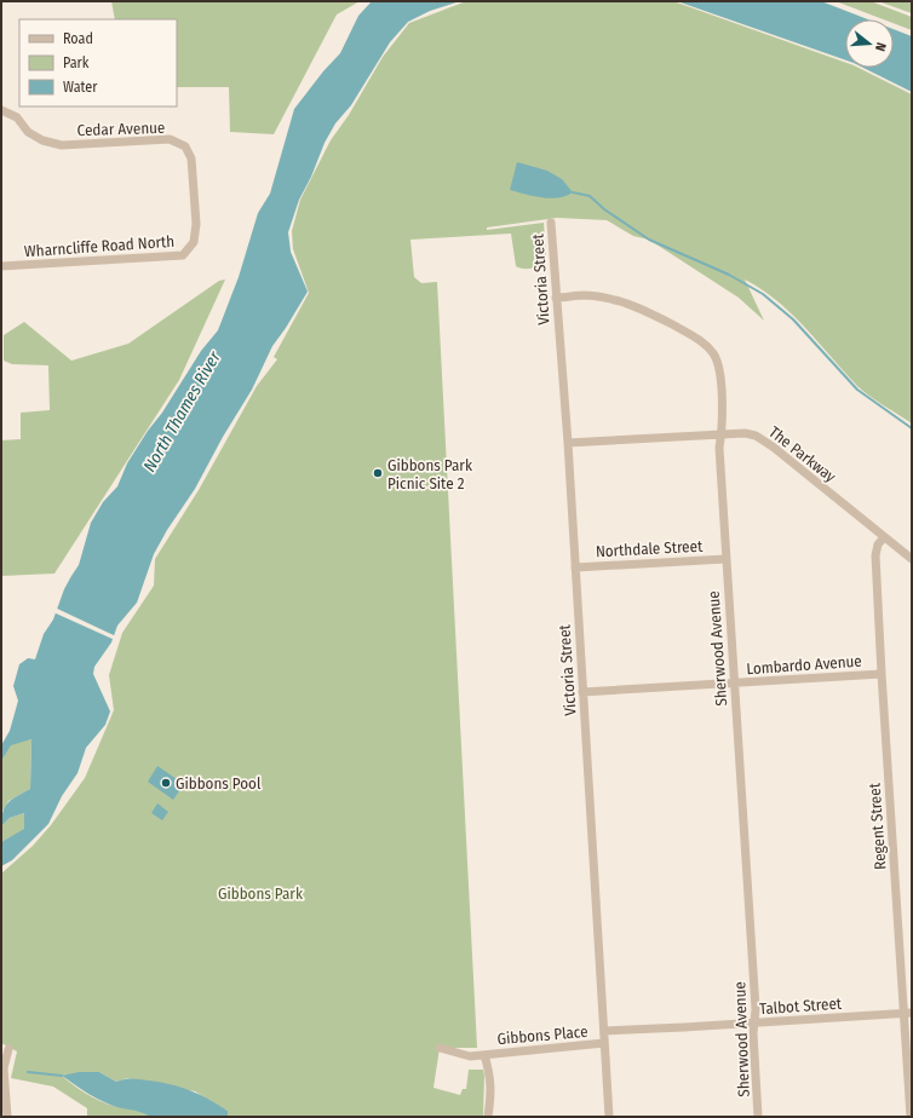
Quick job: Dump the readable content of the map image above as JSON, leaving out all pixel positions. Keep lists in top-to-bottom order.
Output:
{
  "streets": {
    "street": [
      "Cedar Avenue",
      "Wharncliffe Road North",
      "Victoria Street",
      "The Parkway",
      "Northdale Street",
      "Sherwood Avenue",
      "Lombardo Avenue",
      "Regent Street",
      "Talbot Street",
      "Gibbons Place"
    ]
  },
  "crossings": [
    ["Cedar Avenue", "Wharncliffe Road North"],
    ["Victoria Street", "The Parkway"],
    ["Victoria Street", "Northdale Street"],
    ["Victoria Street", "Sherwood Avenue"],
    ["Victoria Street", "Lombardo Avenue"],
    ["Victoria Street", "Talbot Street"],
    ["Victoria Street", "Gibbons Place"],
    ["The Parkway", "Sherwood Avenue"],
    ["The Parkway", "Regent Street"],
    ["Northdale Street", "Sherwood Avenue"],
    ["Sherwood Avenue", "Lombardo Avenue"],
    ["Sherwood Avenue", "Talbot Street"],
    ["Lombardo Avenue", "Regent Street"],
    ["Regent Street", "Talbot Street"]
  ],
  "water": ["North Thames River"],
  "parks": ["Gibbons Park"],
  "places": ["Gibbons Park Picnic Site 2", "Gibbons Pool"],
  "legend": ["Road", "Park", "Water"],
  "north": "right"
}
